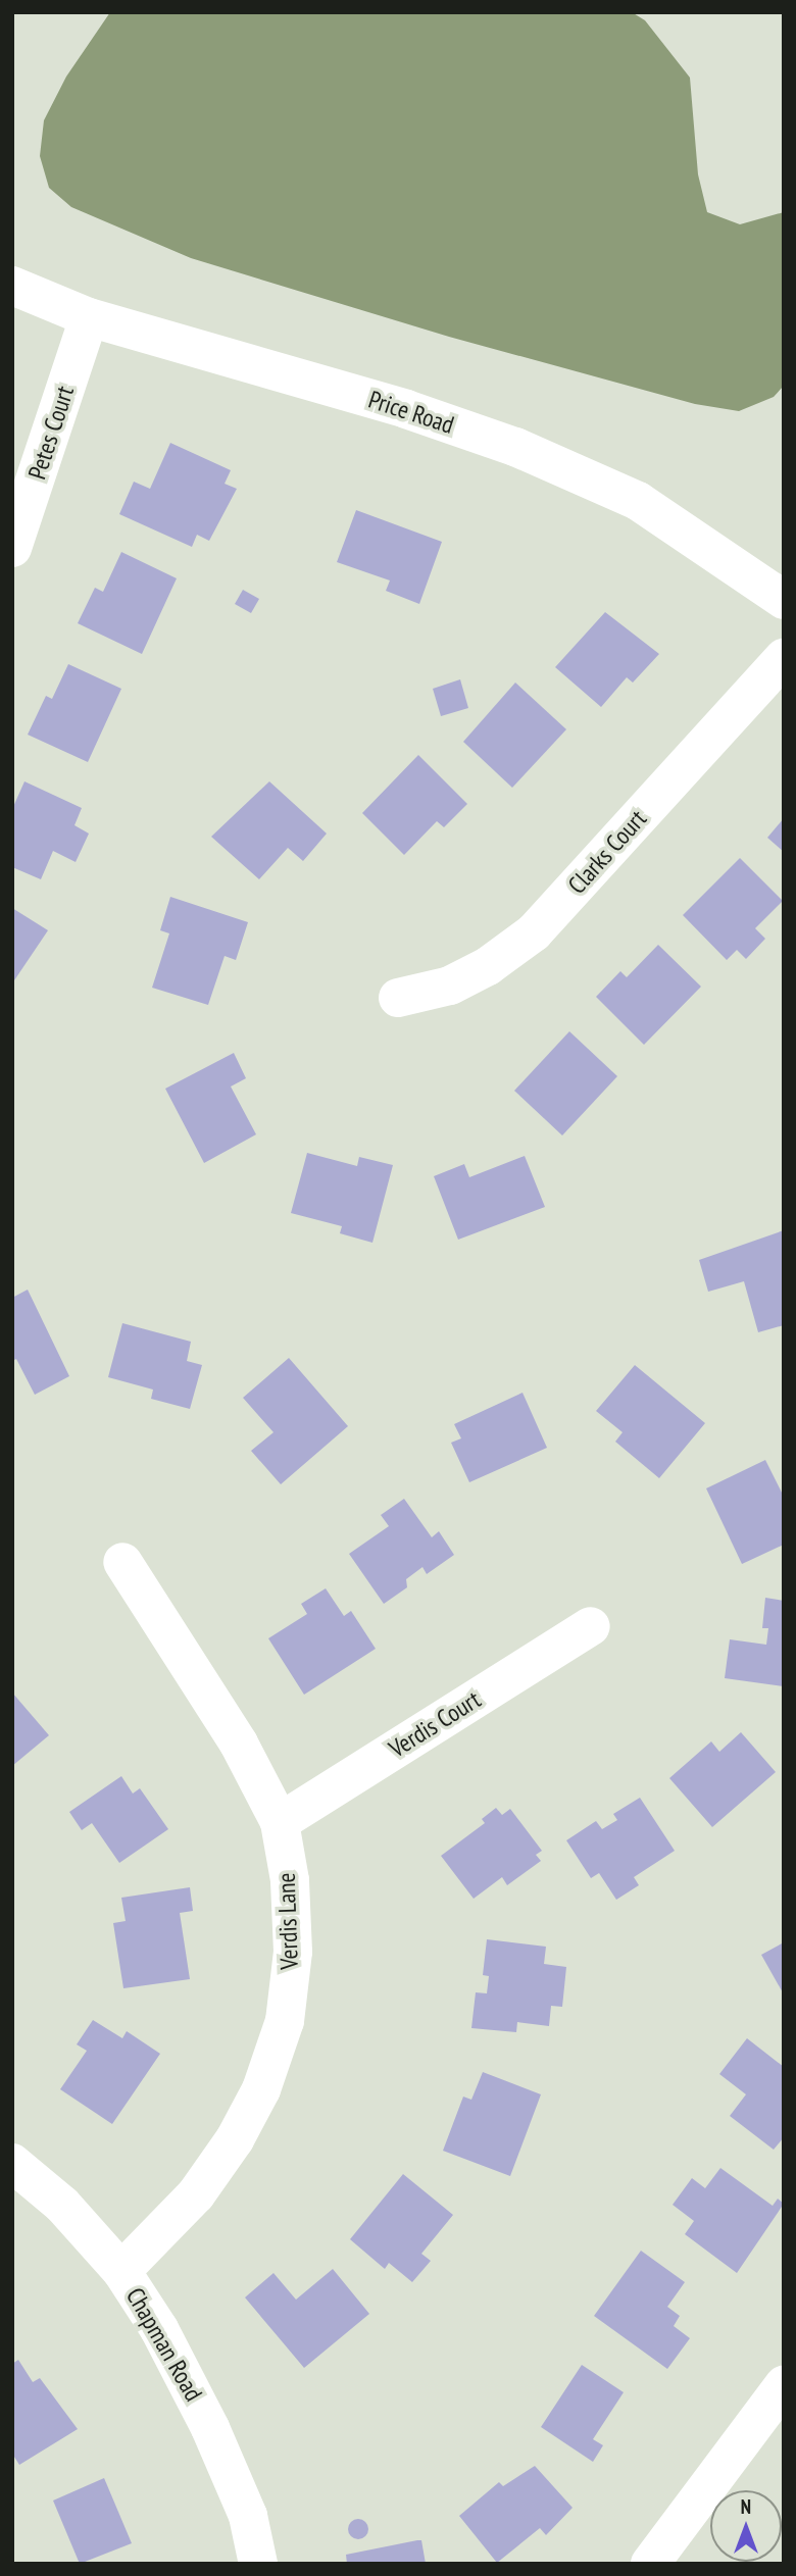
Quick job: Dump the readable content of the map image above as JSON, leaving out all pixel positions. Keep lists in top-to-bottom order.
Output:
{
  "streets": {
    "street": [
      "Price Road",
      "Petes Court",
      "Clarks Court",
      "Verdis Court",
      "Verdis Lane",
      "Chapman Road"
    ]
  },
  "crossings": [
    ["Price Road", "Petes Court"],
    ["Verdis Court", "Verdis Lane"],
    ["Verdis Lane", "Chapman Road"]
  ],
  "north": "top"
}
